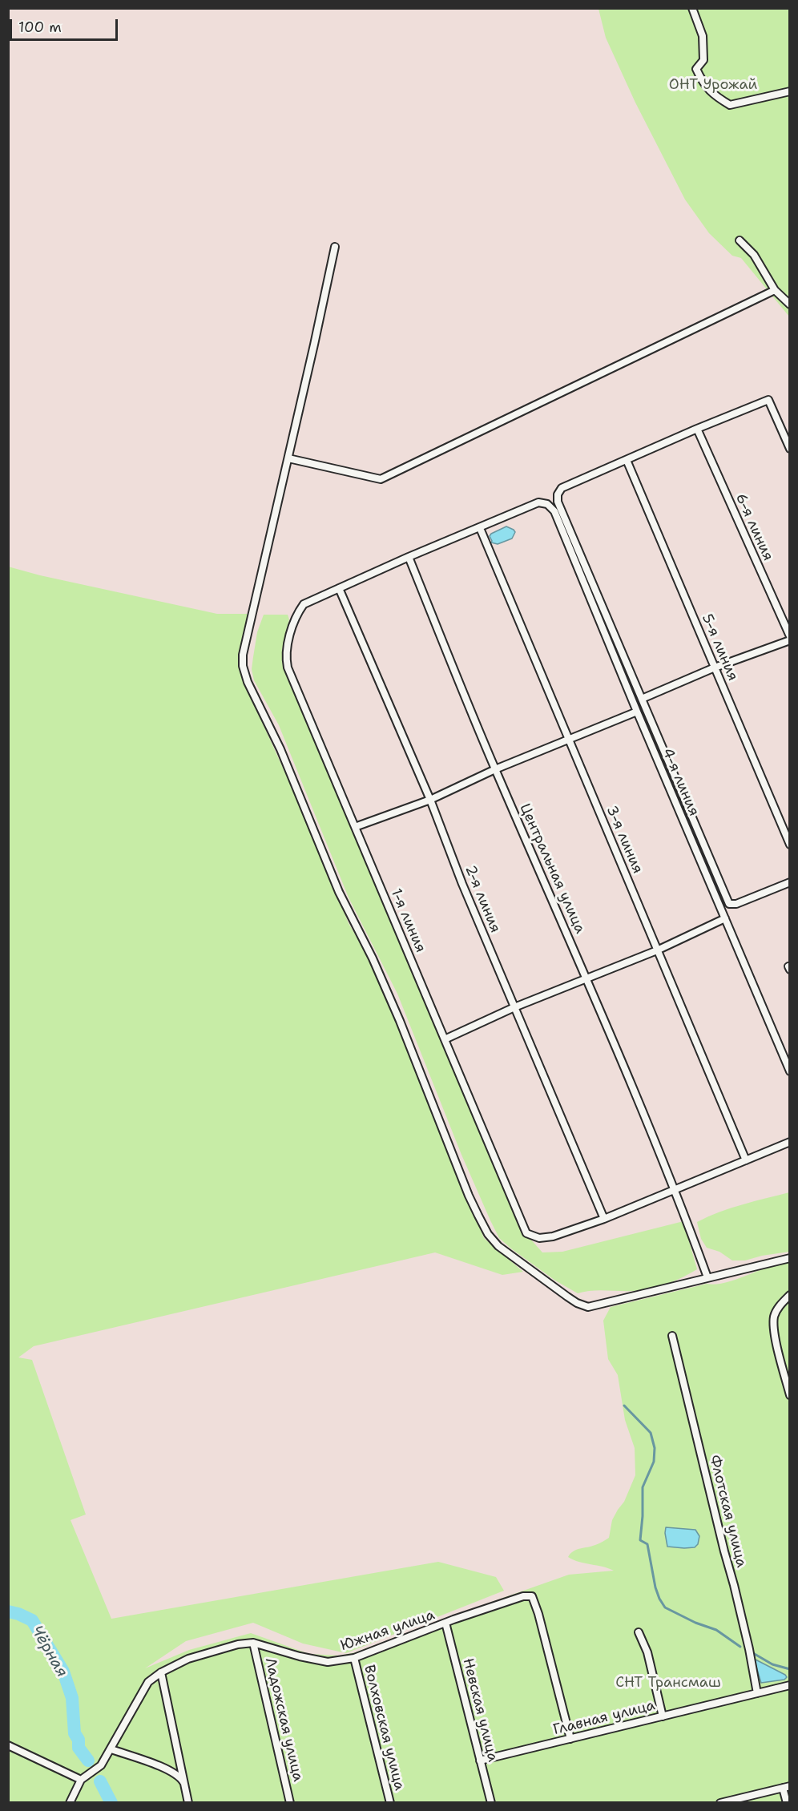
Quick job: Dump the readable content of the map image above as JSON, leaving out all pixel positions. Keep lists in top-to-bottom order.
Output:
{
  "streets": {
    "street": [
      "6-я линия",
      "5-я линия",
      "4-я линия",
      "3-я линия",
      "Центральная улица",
      "2-я линия",
      "1-я линия",
      "Флотская улица",
      "Южная улица",
      "Невская улица",
      "Главная улица",
      "Ладожская улица",
      "Волховская улица"
    ]
  },
  "crossings": [
    ["4-я линия", "3-я линия"],
    ["2-я линия", "1-я линия"],
    ["Флотская улица", "Главная улица"],
    ["Южная улица", "Невская улица"],
    ["Южная улица", "Главная улица"],
    ["Южная улица", "Ладожская улица"],
    ["Южная улица", "Волховская улица"],
    ["Невская улица", "Главная улица"]
  ],
  "water": ["Чёрная"],
  "parks": ["ОНТ Урожай", "СНТ Трансмаш"],
  "scale_bar": "100 m"
}
